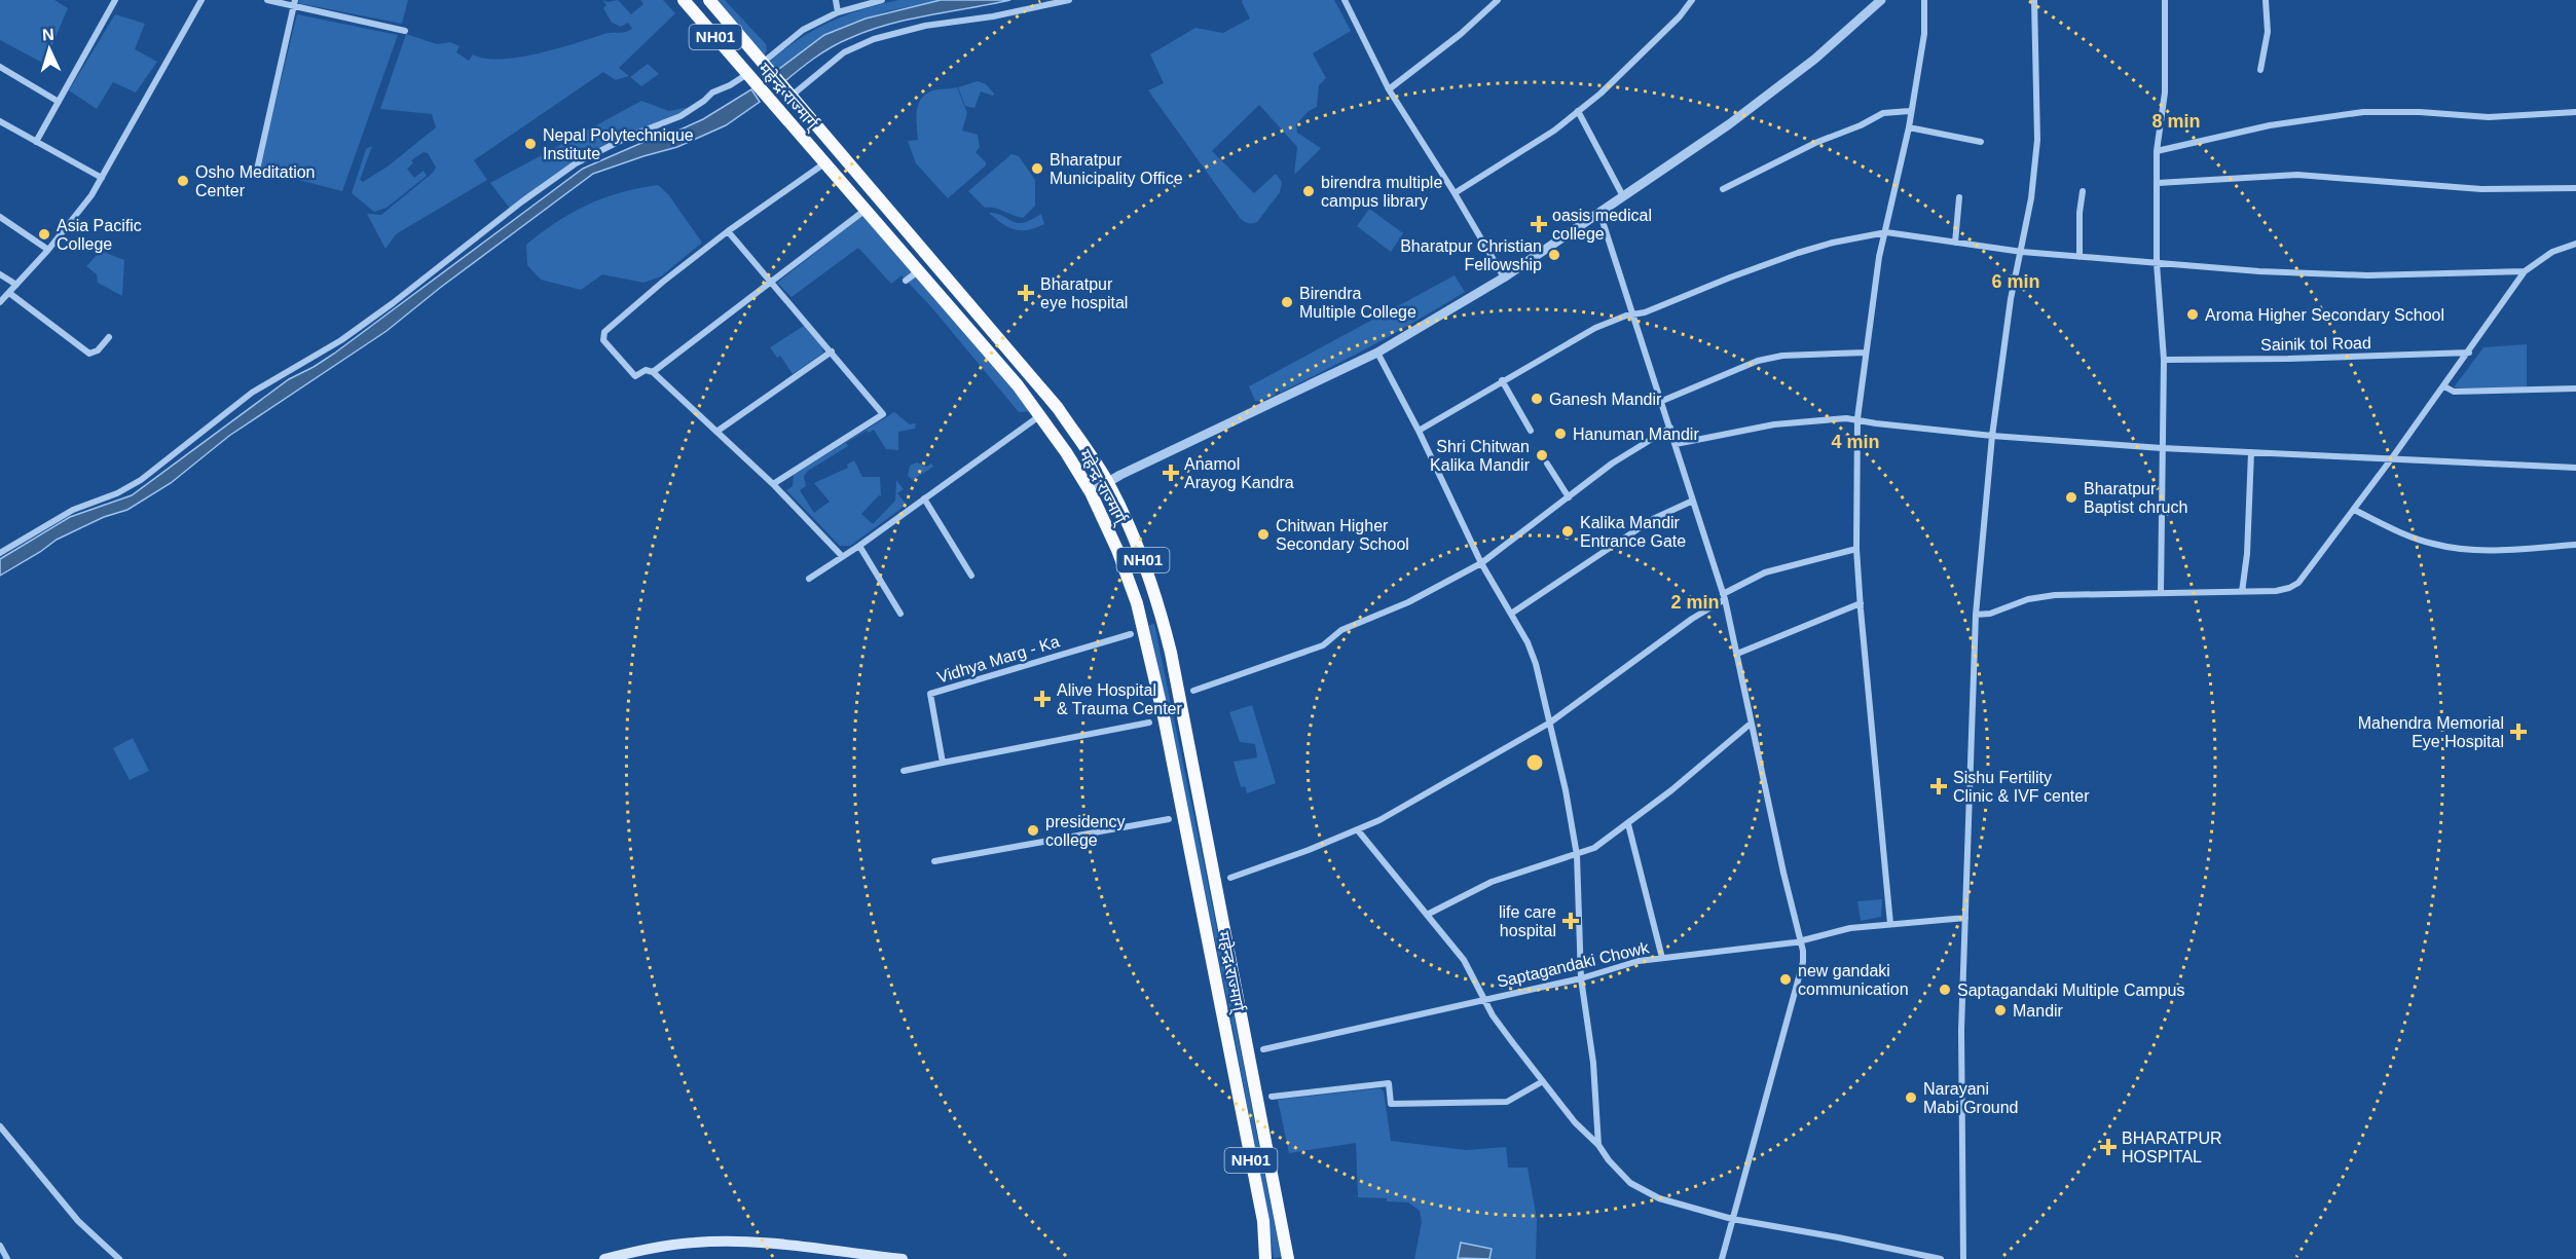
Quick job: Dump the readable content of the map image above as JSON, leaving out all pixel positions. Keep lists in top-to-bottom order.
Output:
{
  "streets": {
    "highway": ["NH01", "महेन्द्र राज्मार्ग्"],
    "street": ["Sainik tol Road", "Vidhya Marg - Ka", "Saptagandaki Chowk"]
  },
  "places": {
    "other": [
      "Nepal Polytechnique Institute",
      "Bharatpur Municipality Office",
      "Osho Meditation Center",
      "birendra multiple campus library",
      "Asia Pacific College",
      "Bharatpur Christian Fellowship",
      "Birendra Multiple College",
      "Aroma Higher Secondary School",
      "Ganesh Mandir",
      "Hanuman Mandir",
      "Shri Chitwan Kalika Mandir",
      "Bharatpur Baptist chruch",
      "Kalika Mandir Entrance Gate",
      "Chitwan Higher Secondary School",
      "presidency college",
      "new gandaki communication",
      "Saptagandaki Multiple Campus",
      "Mandir",
      "Narayani Mabi Ground"
    ],
    "health": [
      "oasis medical college",
      "Bharatpur eye hospital",
      "Anamol Arayog Kandra",
      "Alive Hospital & Trauma Center",
      "Mahendra Memorial Eye Hospital",
      "Sishu Fertility Clinic & IVF center",
      "life care hospital",
      "BHARATPUR HOSPITAL"
    ]
  },
  "north": "top",
  "rings": [
    "8 min",
    "6 min",
    "4 min",
    "2 min"
  ]
}
